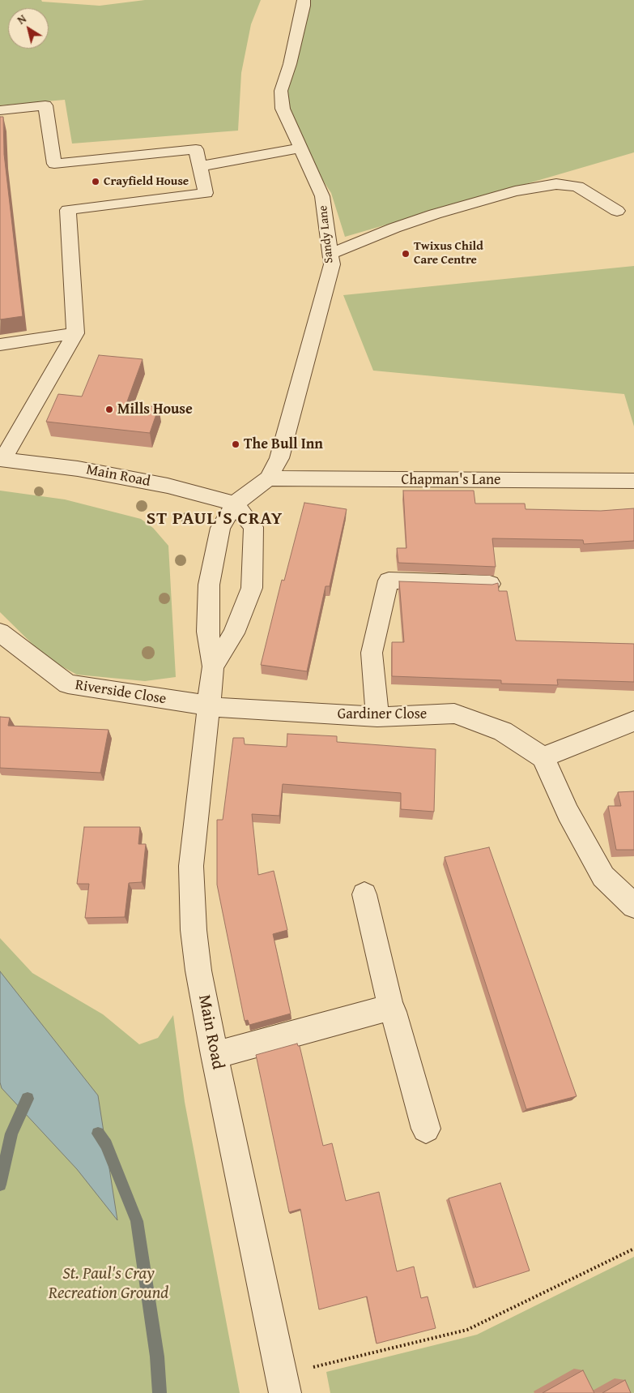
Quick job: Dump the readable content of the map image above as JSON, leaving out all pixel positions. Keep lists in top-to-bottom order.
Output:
{
  "streets": {
    "street": [
      "Sandy Lane",
      "Main Road",
      "Chapman's Lane",
      "Riverside Close",
      "Gardiner Close"
    ]
  },
  "crossings": [
    ["Sandy Lane", "Main Road"],
    ["Sandy Lane", "Chapman's Lane"],
    ["Main Road", "Riverside Close"],
    ["Main Road", "Gardiner Close"],
    ["Riverside Close", "Gardiner Close"]
  ],
  "districts": ["ST PAUL'S CRAY"],
  "parks": ["St. Paul's Cray Recreation Ground"],
  "places": [
    "Crayfield House",
    "Twixus Child Care Centre",
    "Mills House",
    "The Bull Inn"
  ],
  "north": "top left"
}
